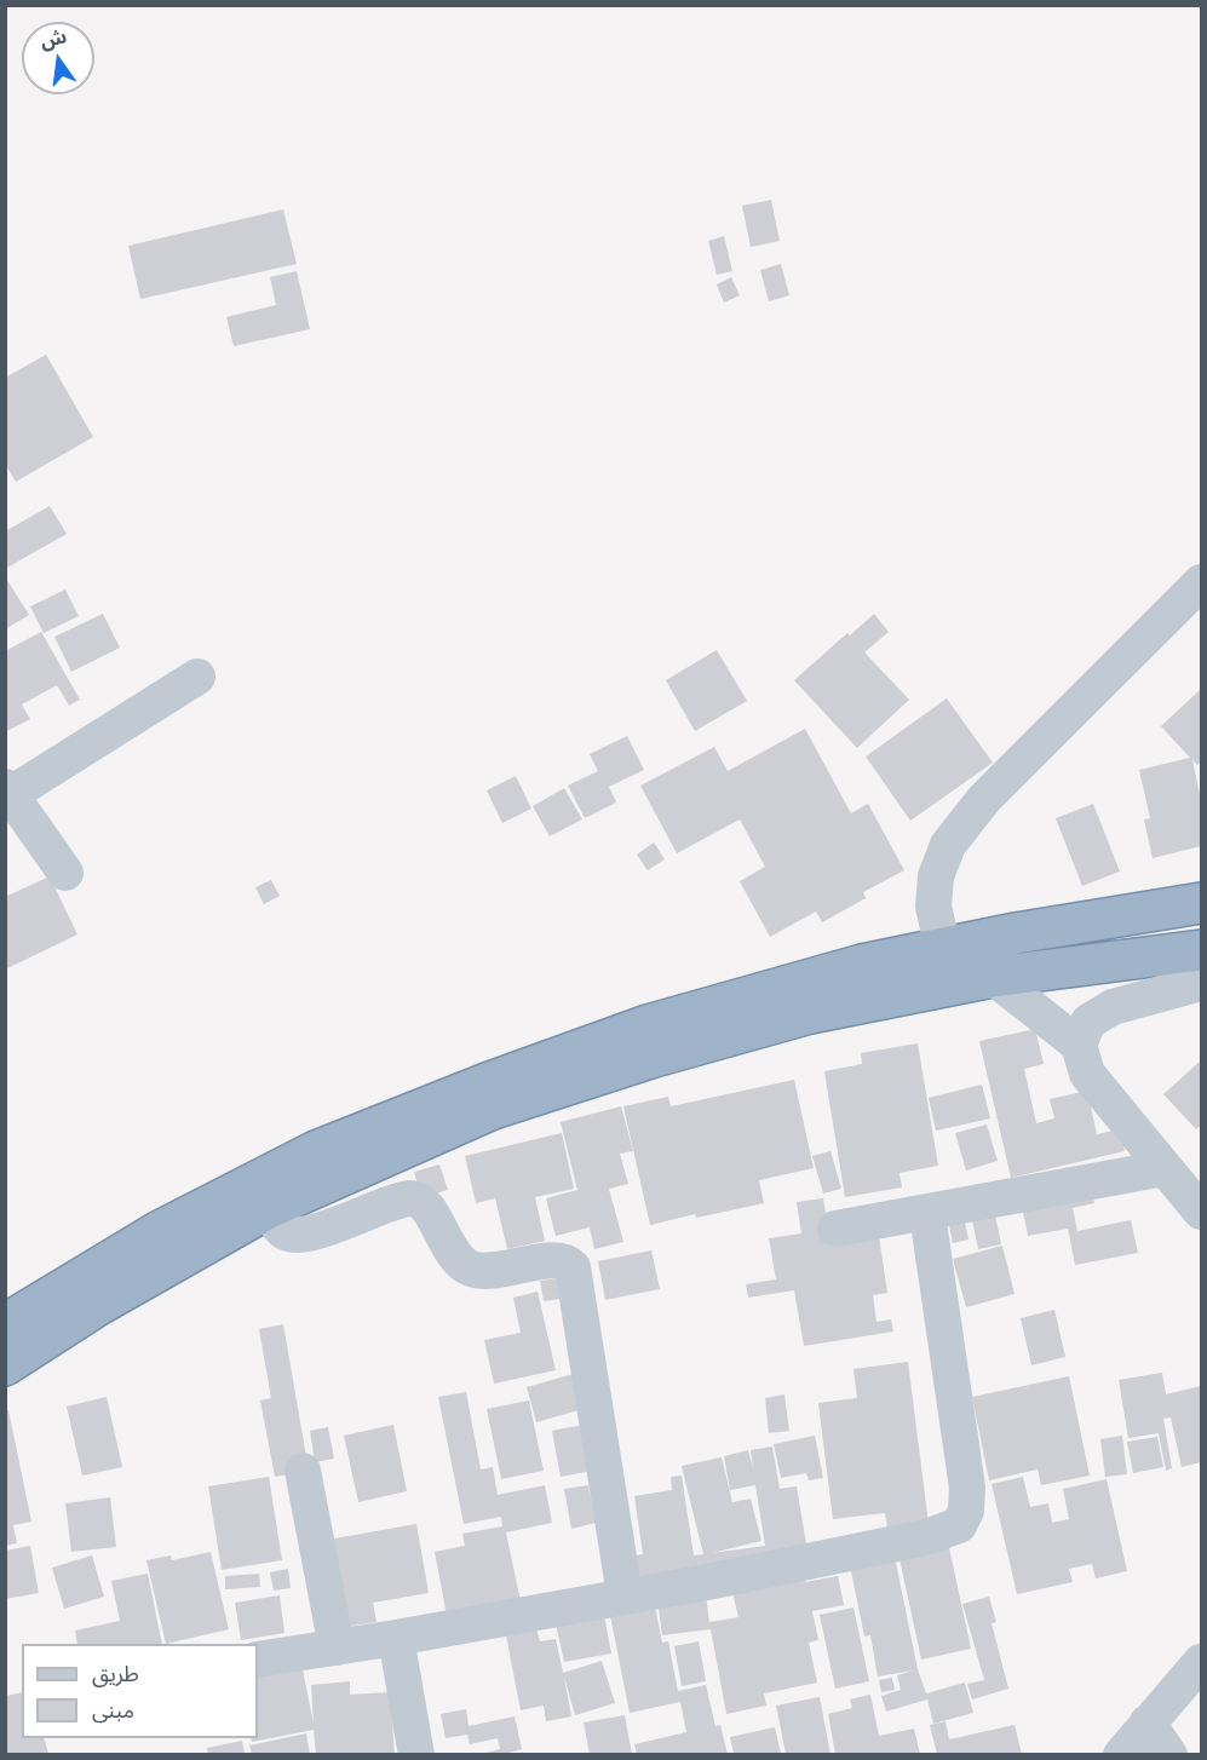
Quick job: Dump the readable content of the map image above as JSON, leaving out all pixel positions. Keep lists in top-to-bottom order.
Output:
{
  "legend": ["طريق", "مبنى"],
  "north": "top"
}
